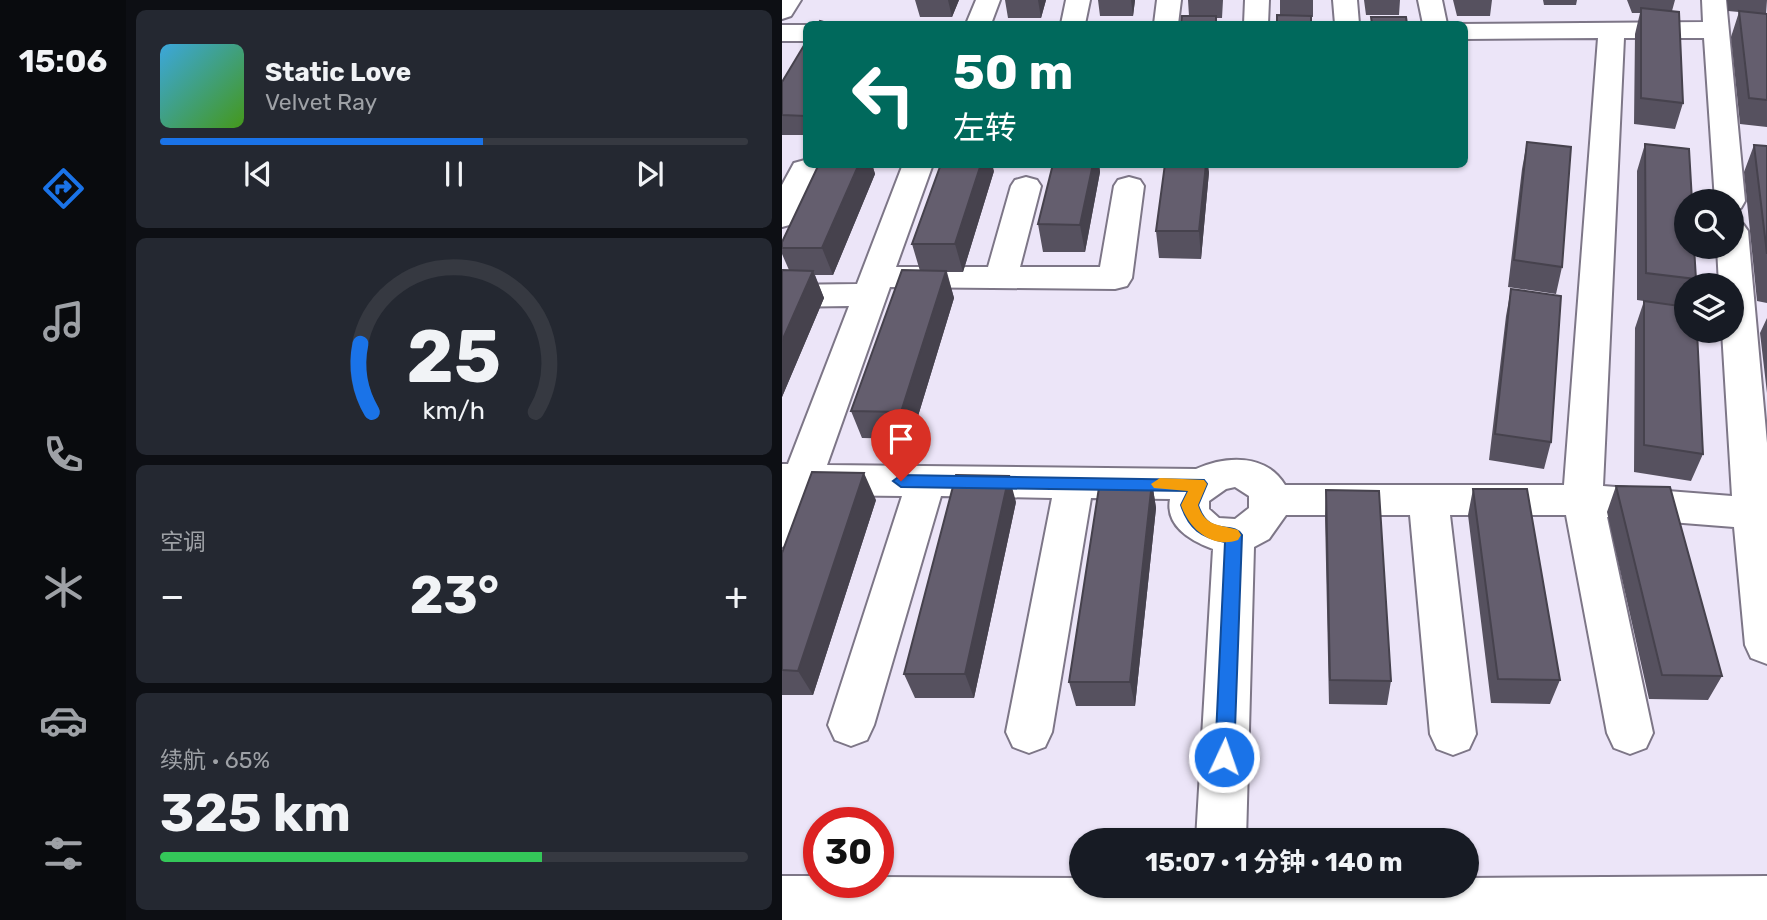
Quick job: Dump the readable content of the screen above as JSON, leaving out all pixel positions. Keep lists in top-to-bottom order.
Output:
{
  "page": {
    "tabs": "15:06",
    "turn": ["50 m", "左转"],
    "song": ["Static Love", "Velvet Ray"],
    "tile": [
      "空调",
      ["续航 · 65%", "325 km"]
    ],
    "heat": ["−", "23°", "+"],
    "limit": "30",
    "trip": "15:07 · 1 分钟 · 140 m",
    "gauge": ["25", "km/h"]
  }
}
